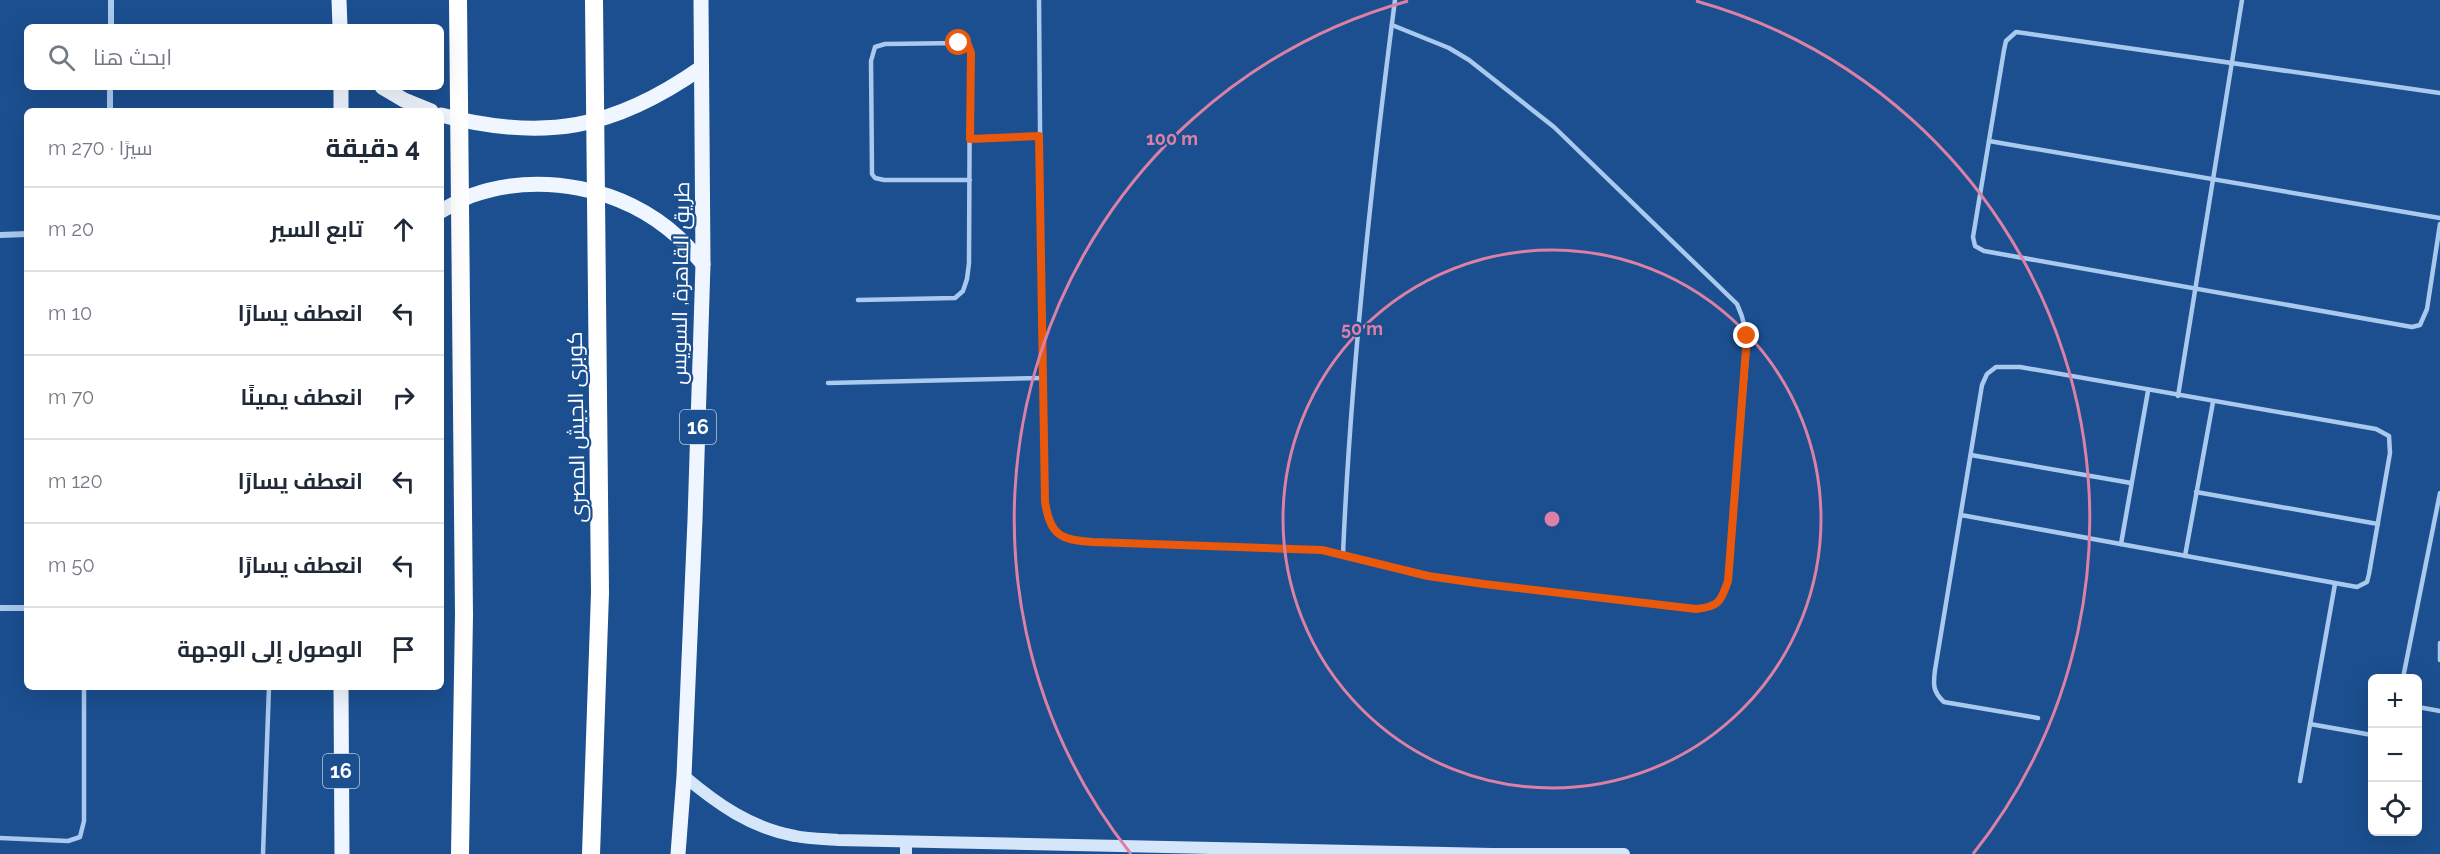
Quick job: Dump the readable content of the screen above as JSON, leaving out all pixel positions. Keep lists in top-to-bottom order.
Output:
{
  "streets": {
    "highway": ["كوبرى الجيش المصرى"],
    "main road": ["طريق القاهرة, السويس", "16"]
  },
  "page": {
    "search": "ابحث هنا",
    "heading": ["4 دقيقة", "سيرًا · 270 m"],
    "list": [
      ["تابع السير", "20 m"],
      ["انعطف يسارًا", "10 m"],
      ["انعطف يمينًا", "70 m"],
      ["انعطف يسارًا", "120 m"],
      ["انعطف يسارًا", "50 m"],
      "الوصول إلى الوجهة"
    ],
    "map_buttons": ["+", "−"]
  },
  "rings": ["100 m", "50 m"]
}
